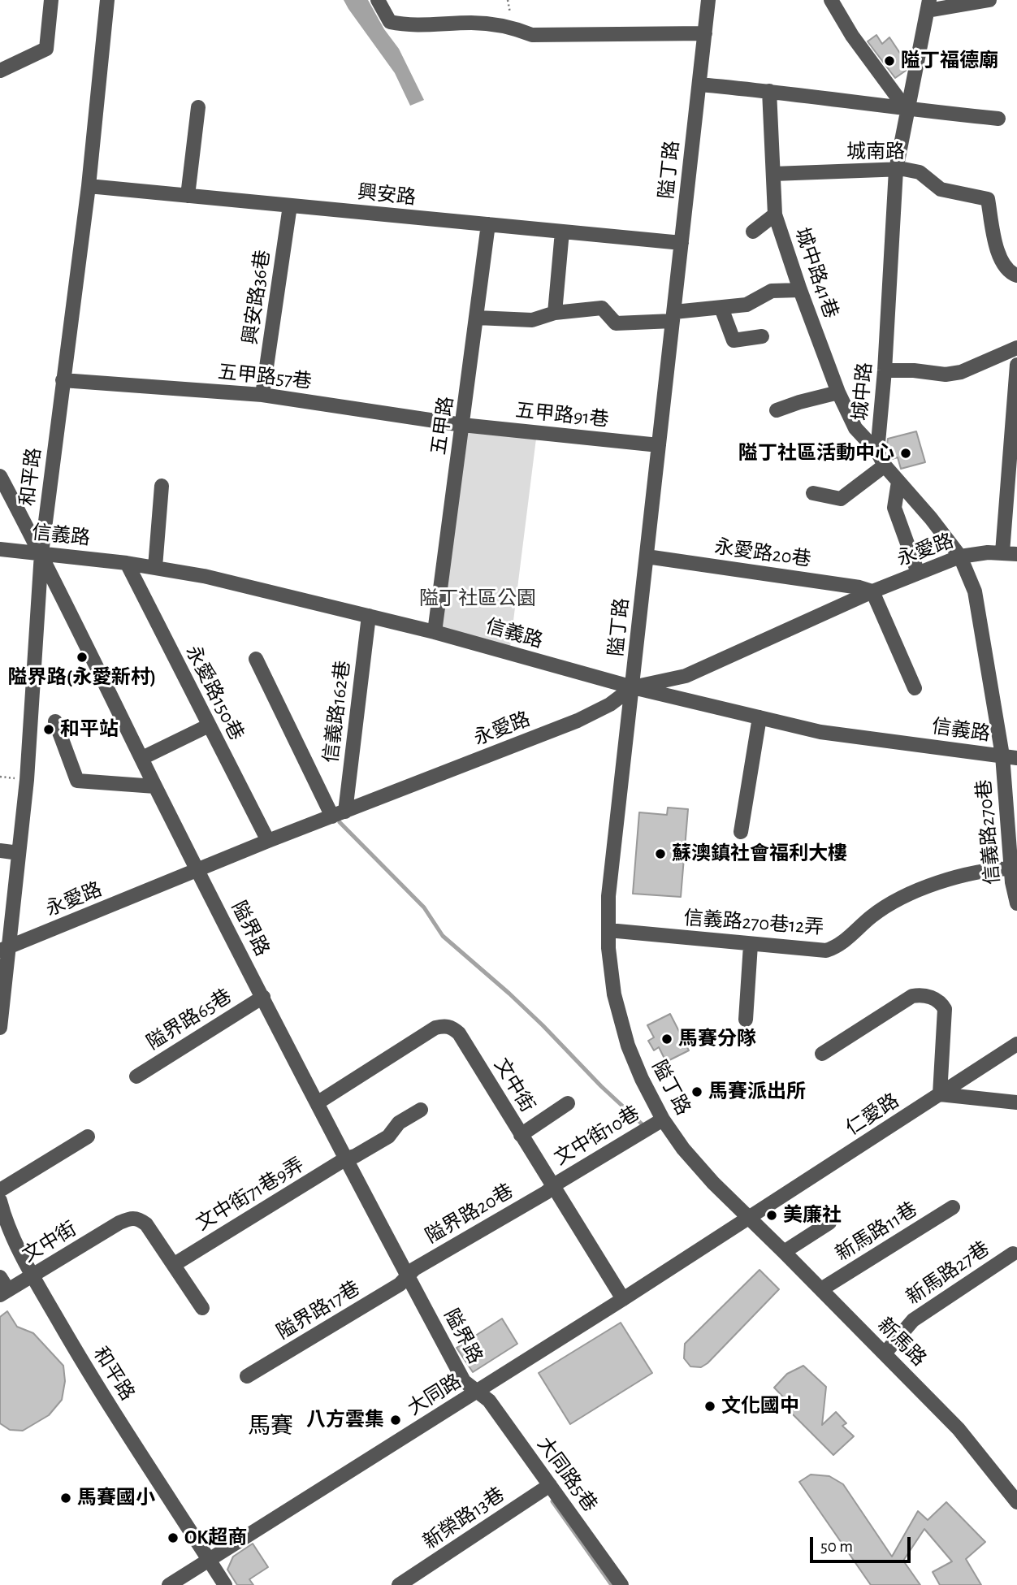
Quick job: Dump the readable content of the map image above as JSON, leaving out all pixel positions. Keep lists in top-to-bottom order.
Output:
{
  "streets": {
    "street": [
      "城南路",
      "隘丁路",
      "興安路",
      "城中路41巷",
      "興安路36巷",
      "五甲路57巷",
      "城中路",
      "五甲路91巷",
      "五甲路",
      "和平路",
      "信義路",
      "永愛路",
      "永愛路20巷",
      "永愛路150巷",
      "信義路162巷",
      "信義路270巷",
      "信義路270巷12弄",
      "隘界路",
      "隘界路65巷",
      "文中街",
      "仁愛路",
      "文中街10巷",
      "文中街71巷9弄",
      "隘界路20巷",
      "新馬路11巷",
      "新馬路27巷",
      "隘界路17巷",
      "新馬路",
      "大同路",
      "大同路5巷",
      "新榮路13巷"
    ]
  },
  "crossings": [
    ["城南路", "城中路41巷"],
    ["城南路", "城中路"],
    ["隘丁路", "興安路"],
    ["隘丁路", "五甲路91巷"],
    ["隘丁路", "信義路"],
    ["隘丁路", "永愛路"],
    ["隘丁路", "永愛路20巷"],
    ["隘丁路", "信義路270巷12弄"],
    ["隘丁路", "仁愛路"],
    ["隘丁路", "文中街10巷"],
    ["隘丁路", "新馬路"],
    ["隘丁路", "大同路"],
    ["興安路", "興安路36巷"],
    ["興安路", "五甲路"],
    ["興安路", "和平路"],
    ["城中路41巷", "城中路"],
    ["興安路36巷", "五甲路57巷"],
    ["五甲路57巷", "五甲路91巷"],
    ["五甲路57巷", "五甲路"],
    ["五甲路57巷", "和平路"],
    ["五甲路91巷", "五甲路"],
    ["五甲路", "信義路"],
    ["和平路", "信義路"],
    ["和平路", "永愛路"],
    ["和平路", "隘界路"],
    ["和平路", "文中街"],
    ["和平路", "大同路"],
    ["信義路", "永愛路"],
    ["信義路", "永愛路150巷"],
    ["信義路", "信義路162巷"],
    ["信義路", "信義路270巷"],
    ["信義路", "隘界路"],
    ["永愛路", "永愛路20巷"],
    ["永愛路", "永愛路150巷"],
    ["永愛路", "信義路162巷"],
    ["永愛路", "隘界路"],
    ["信義路270巷", "信義路270巷12弄"],
    ["隘界路", "隘界路65巷"],
    ["隘界路", "文中街"],
    ["隘界路", "文中街71巷9弄"],
    ["隘界路", "隘界路20巷"],
    ["隘界路", "隘界路17巷"],
    ["隘界路", "大同路"],
    ["隘界路", "大同路5巷"],
    ["文中街", "文中街10巷"],
    ["文中街", "文中街71巷9弄"],
    ["文中街", "隘界路20巷"],
    ["文中街", "大同路"],
    ["仁愛路", "新馬路"],
    ["仁愛路", "大同路"],
    ["文中街10巷", "隘界路20巷"],
    ["隘界路20巷", "隘界路17巷"],
    ["新馬路11巷", "新馬路"],
    ["新馬路27巷", "新馬路"],
    ["新馬路", "大同路"],
    ["大同路", "大同路5巷"],
    ["大同路5巷", "新榮路13巷"]
  ],
  "districts": ["馬賽"],
  "parks": ["隘丁社區公園"],
  "places": [
    "隘丁福德廟",
    "隘丁社區活動中心",
    "隘界路(永愛新村)",
    "和平站",
    "蘇澳鎮社會福利大樓",
    "馬賽分隊",
    "馬賽派出所",
    "美廉社",
    "文化國中",
    "八方雲集",
    "馬賽國小",
    "OK超商"
  ],
  "scale_bar": "50 m"
}
